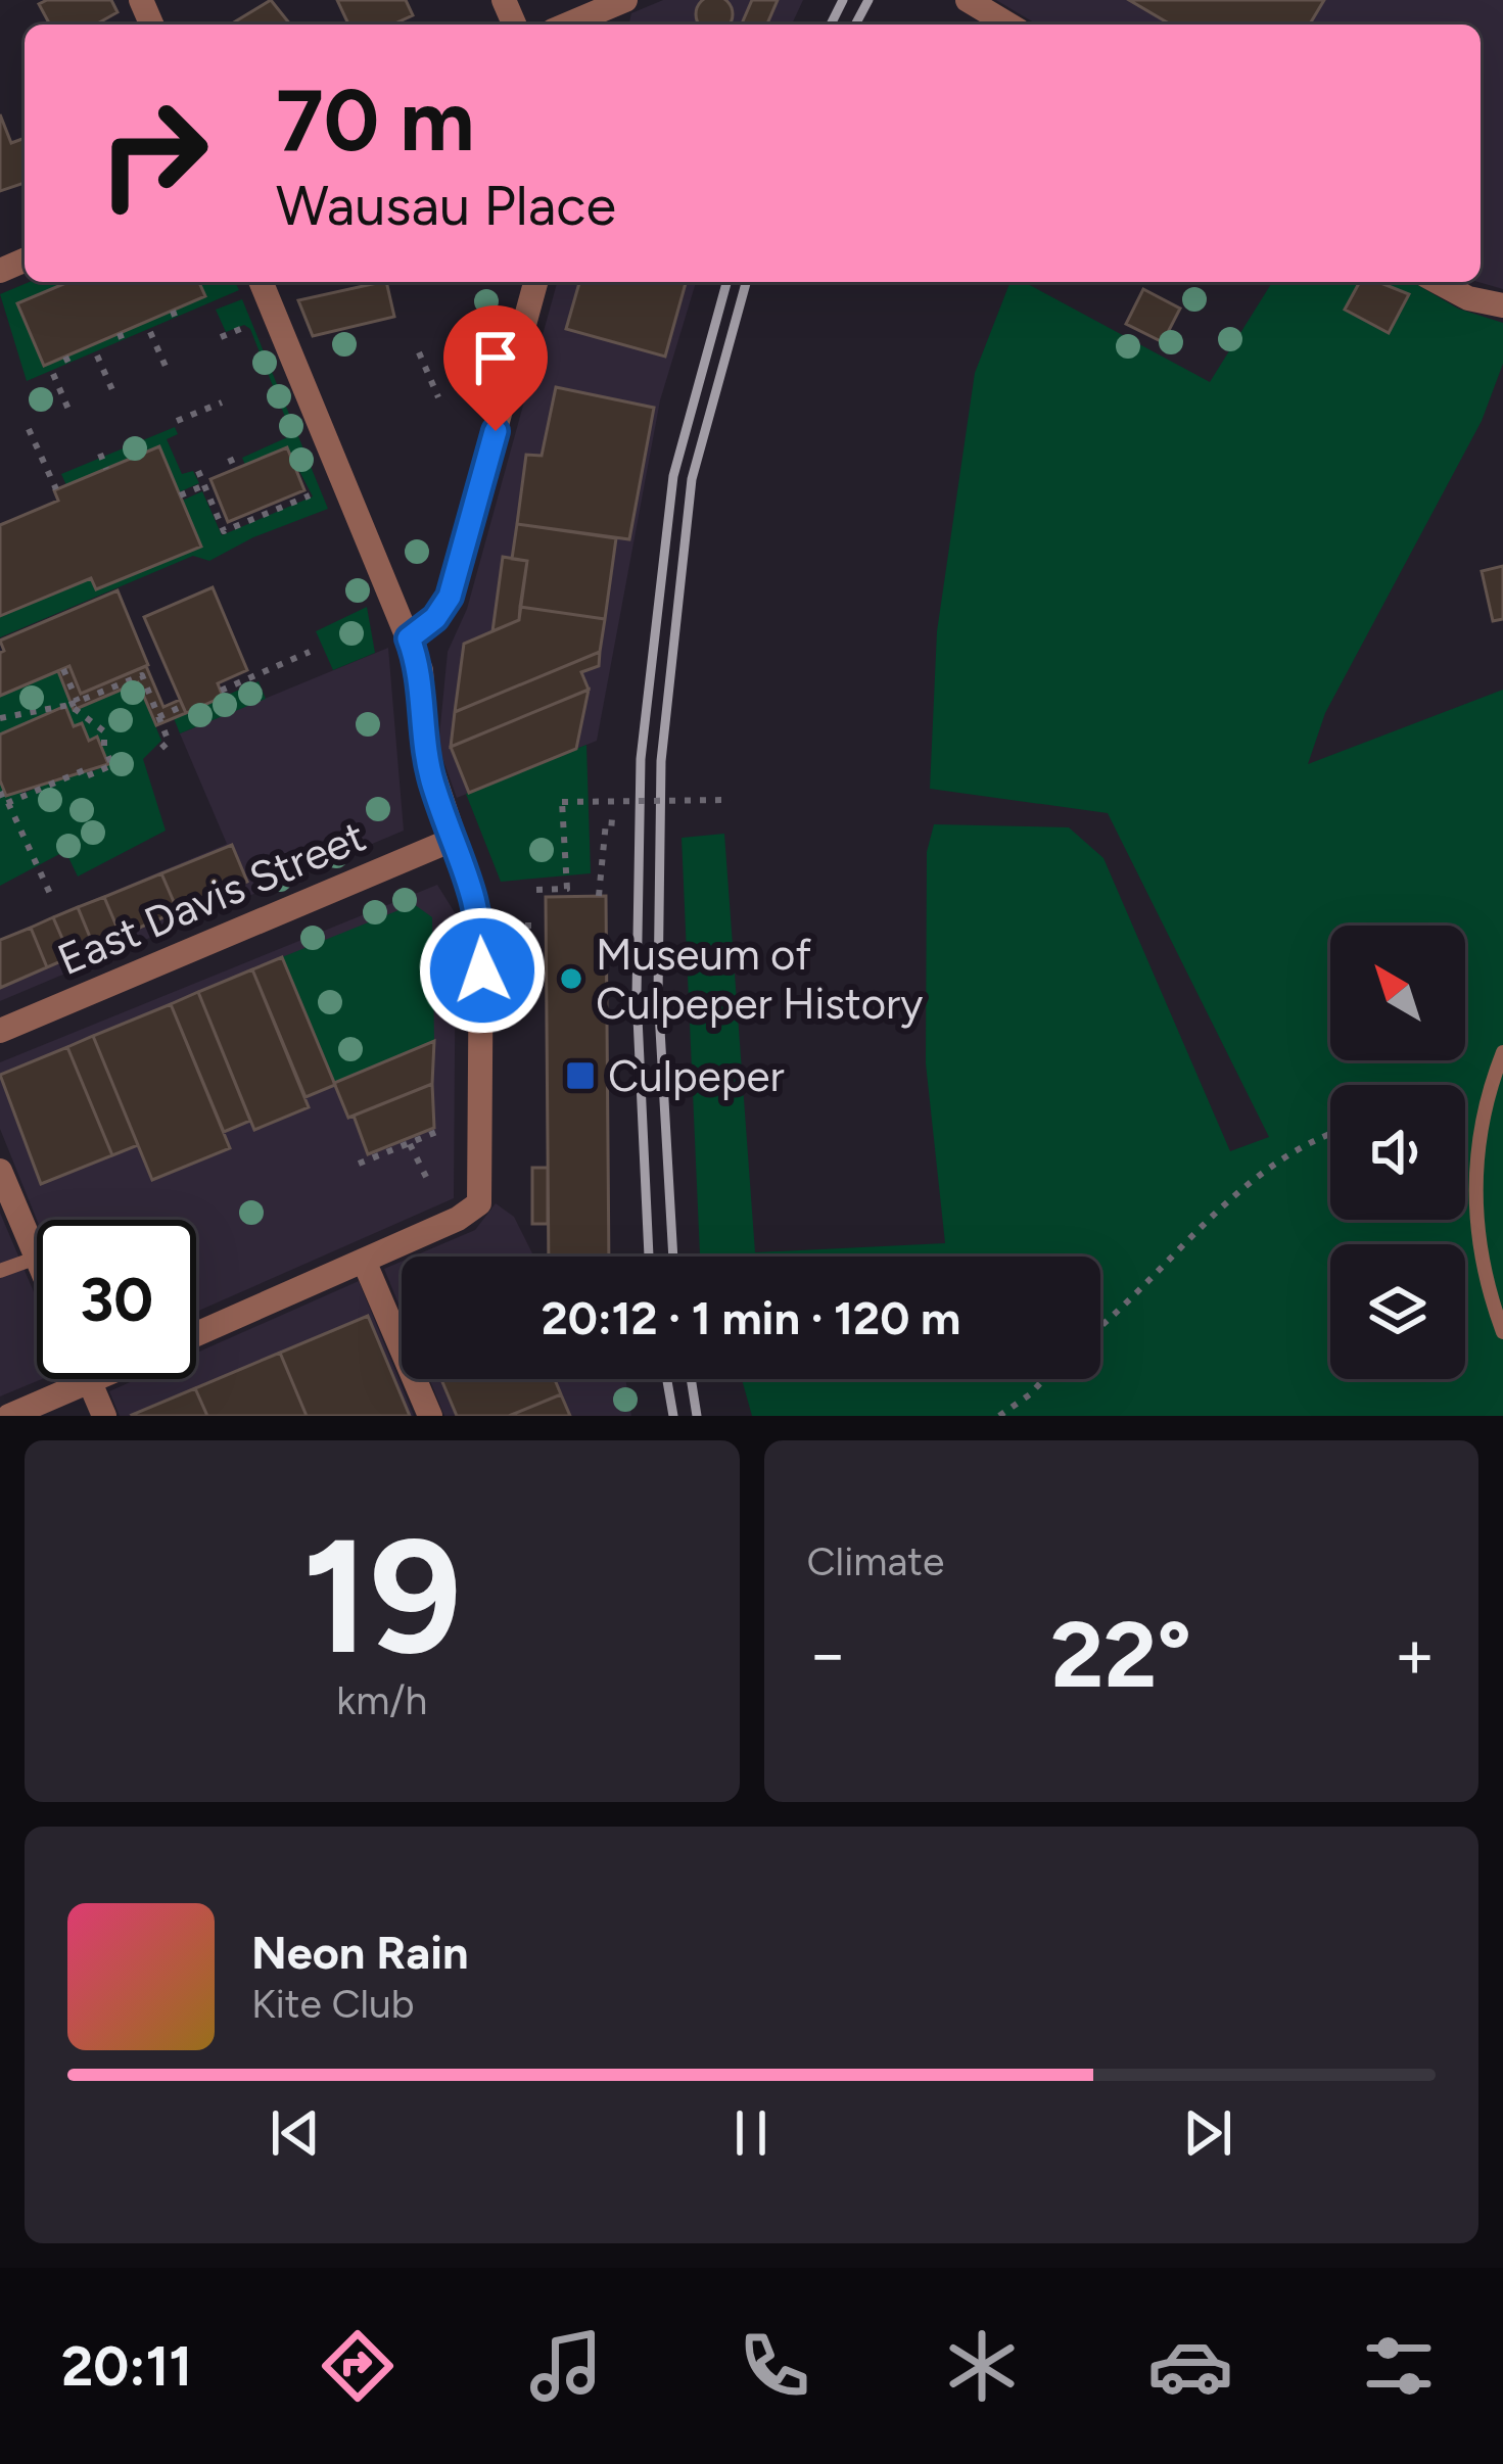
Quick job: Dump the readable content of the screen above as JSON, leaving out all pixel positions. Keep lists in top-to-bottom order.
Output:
{
  "streets": {
    "street": ["East Davis Street"]
  },
  "places": {
    "other": ["Museum of Culpeper History"],
    "transit": ["Culpeper"]
  },
  "north": "top left",
  "page": {
    "turn": ["70 m", "Wausau Place"],
    "limit": "30",
    "trip": "20:12 · 1 min · 120 m",
    "tile": [
      ["19", "km/h"],
      "Climate"
    ],
    "heat": ["−", "22°", "+"],
    "song": ["Neon Rain", "Kite Club"],
    "tabs": "20:11"
  }
}
